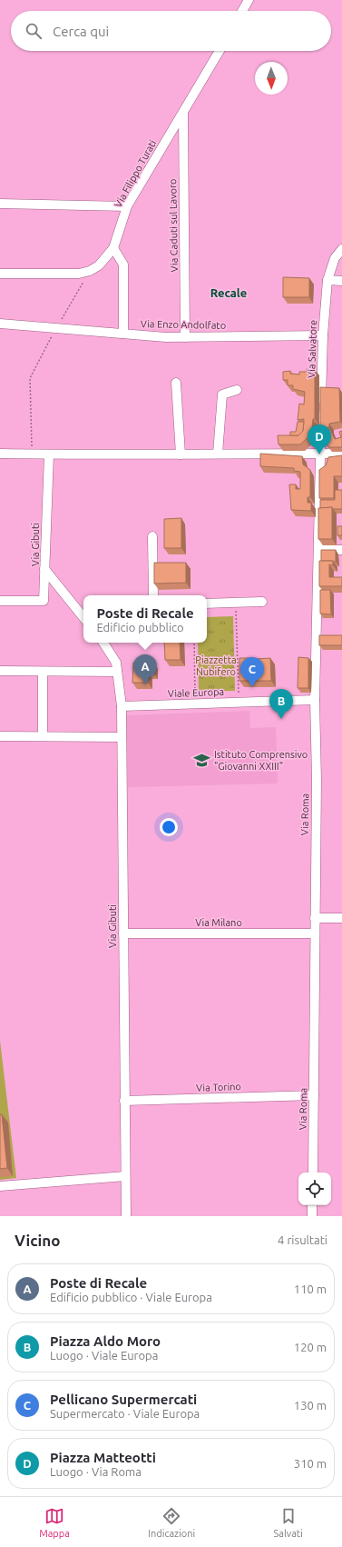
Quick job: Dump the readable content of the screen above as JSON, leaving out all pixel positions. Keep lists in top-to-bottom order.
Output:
{
  "streets": {
    "street": [
      "Via Filippo Turati",
      "Via Caduti sul Lavoro",
      "Via Enzo Andolfato",
      "Via Salvatore",
      "Via Gibuti",
      "Viale Europa",
      "Via Roma",
      "Via Milano",
      "Via Torino"
    ]
  },
  "crossings": [
    ["Via Filippo Turati", "Via Caduti sul Lavoro"],
    ["Via Caduti sul Lavoro", "Via Enzo Andolfato"],
    ["Via Enzo Andolfato", "Via Salvatore"],
    ["Via Salvatore", "Via Roma"],
    ["Via Gibuti", "Viale Europa"],
    ["Via Gibuti", "Via Milano"],
    ["Via Gibuti", "Via Torino"],
    ["Viale Europa", "Via Roma"],
    ["Via Roma", "Via Milano"],
    ["Via Roma", "Via Torino"]
  ],
  "districts": ["Recale"],
  "parks": ["Piazzetta Nubifero"],
  "places": {
    "school or university": ["Istituto Comprensivo \"Giovanni XXIII\""]
  },
  "north": "bottom",
  "page": {
    "search": "Cerca qui",
    "pins": [
      "D",
      "A",
      "C",
      "B"
    ],
    "popup": ["Poste di Recale", "Edificio pubblico"],
    "heading": ["Vicino", "4 risultati"],
    "list": [
      {
        "mark": "A",
        "name": "Poste di Recale",
        "note": "Edificio pubblico · Viale Europa",
        "value": "110 m"
      },
      {
        "mark": "B",
        "name": "Piazza Aldo Moro",
        "note": "Luogo · Viale Europa",
        "value": "120 m"
      },
      {
        "mark": "C",
        "name": "Pellicano Supermercati",
        "note": "Supermercato · Viale Europa",
        "value": "130 m"
      },
      {
        "mark": "D",
        "name": "Piazza Matteotti",
        "note": "Luogo · Via Roma",
        "value": "310 m"
      }
    ],
    "nav": ["Mappa", "Indicazioni", "Salvati"]
  }
}
